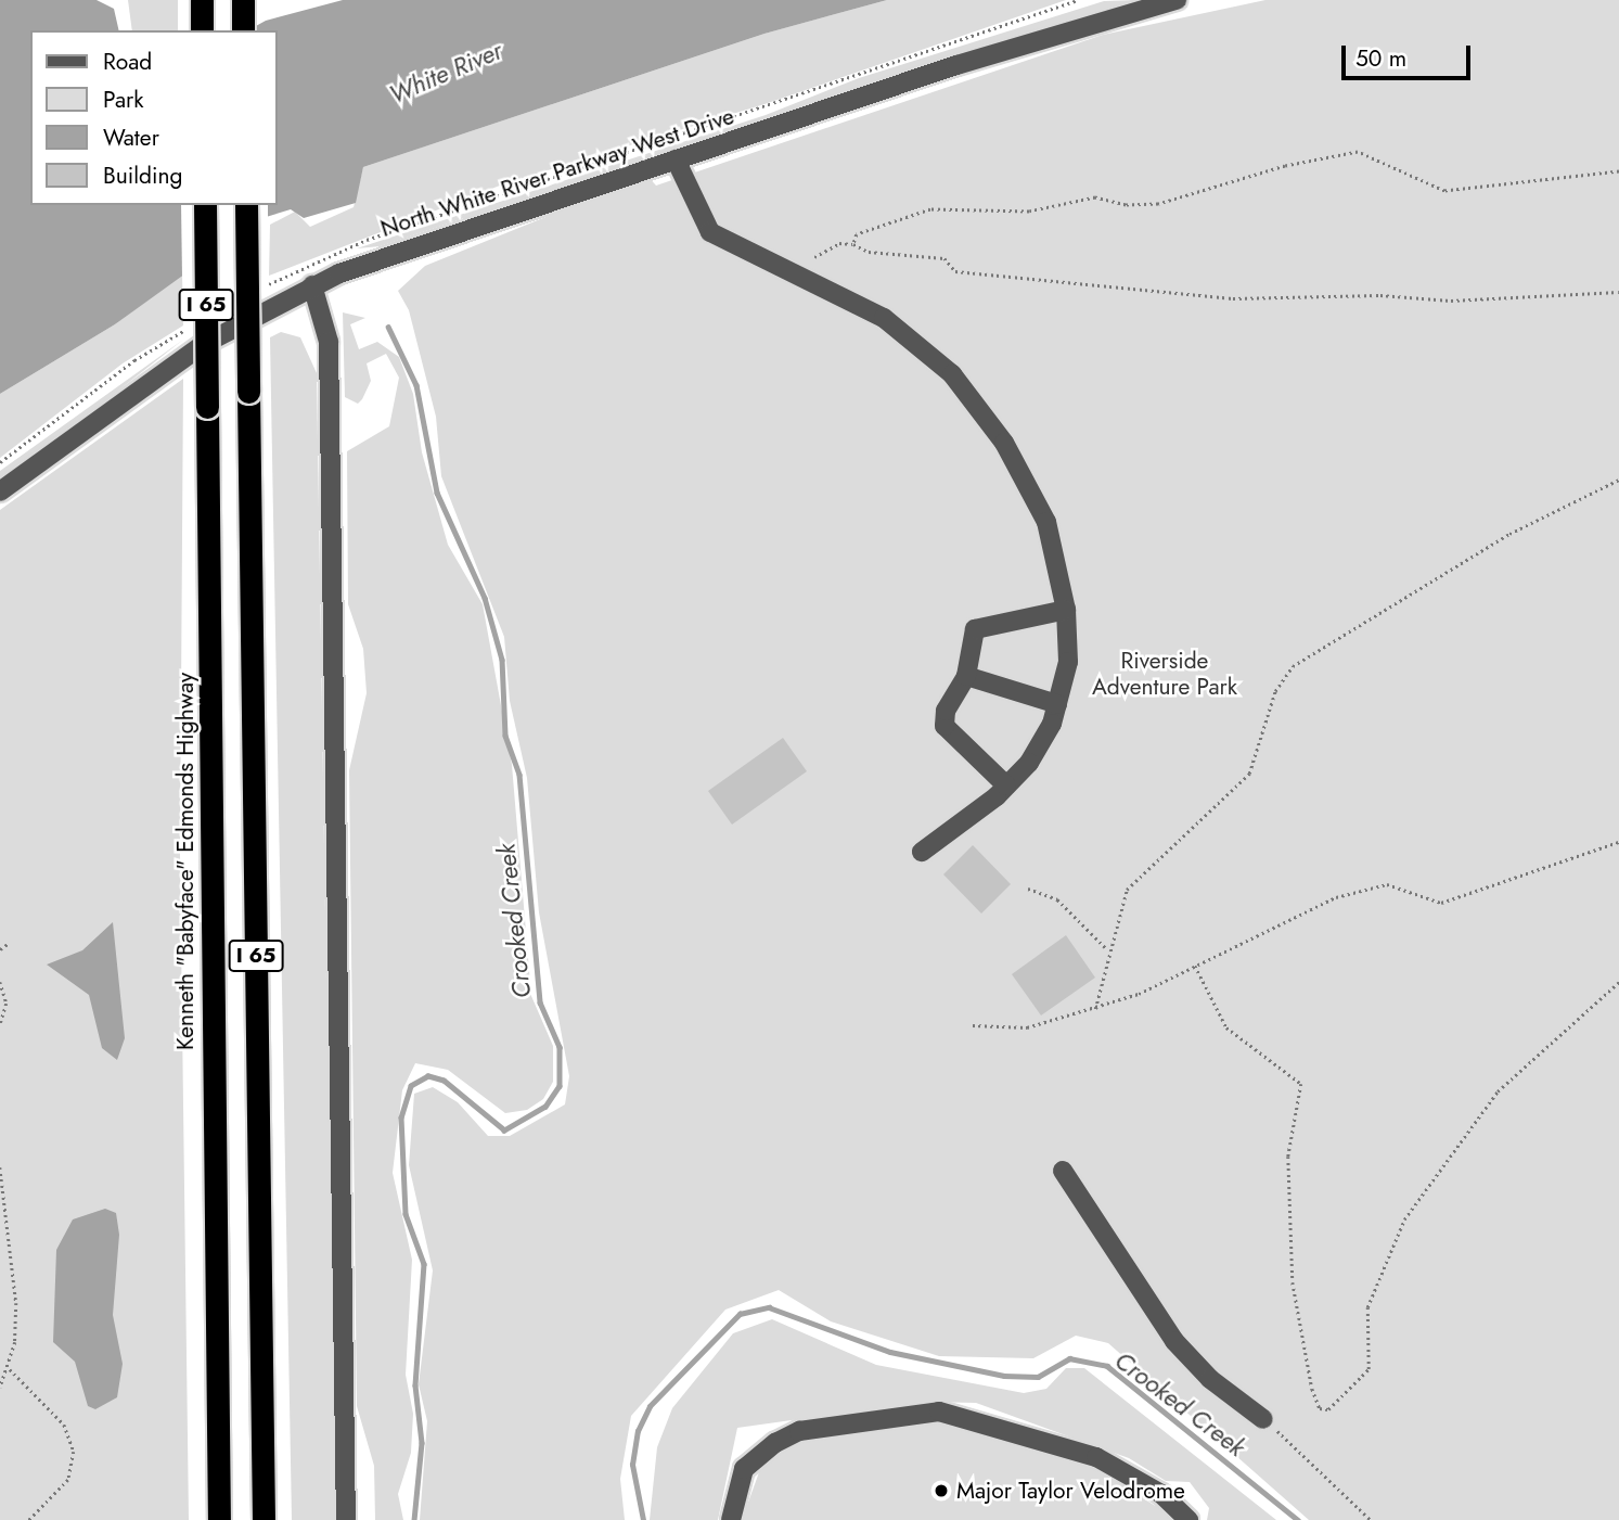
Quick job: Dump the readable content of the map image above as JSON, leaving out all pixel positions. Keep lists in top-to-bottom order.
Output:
{
  "streets": {
    "highway": ["I 65", "Kenneth \"Babyface\" Edmonds Highway"],
    "street": ["North White River Parkway West Drive"]
  },
  "water": ["White River", "Crooked Creek"],
  "parks": ["Riverside Adventure Park"],
  "places": ["Major Taylor Velodrome"],
  "legend": [
    "Road",
    "Park",
    "Water",
    "Building"
  ],
  "scale_bar": "50 m"
}
